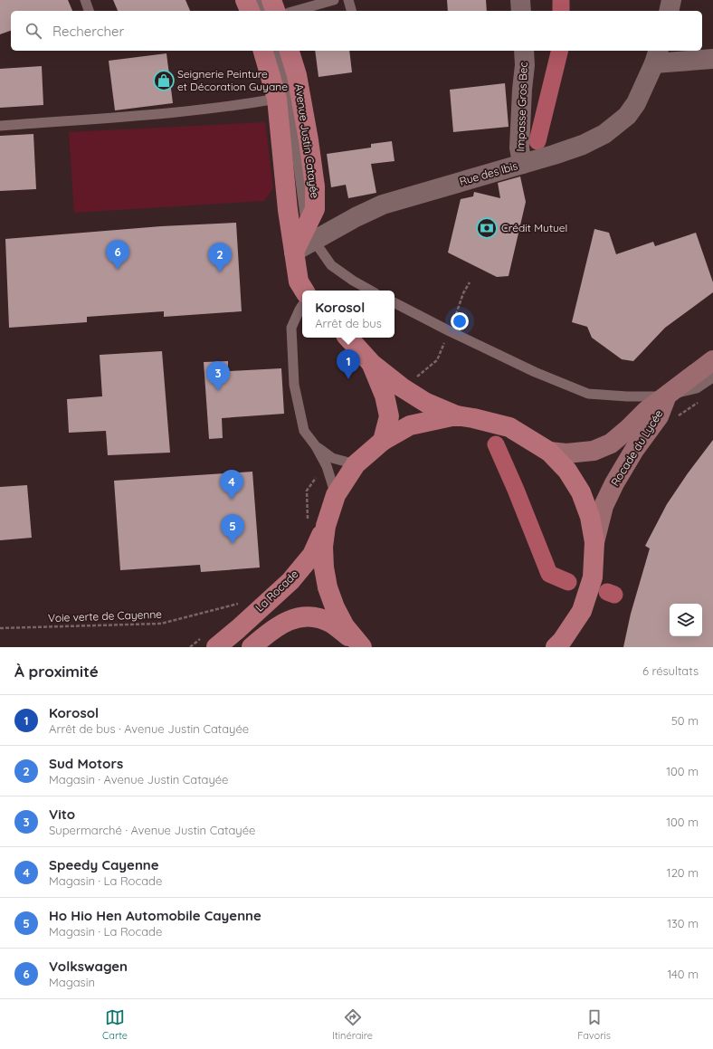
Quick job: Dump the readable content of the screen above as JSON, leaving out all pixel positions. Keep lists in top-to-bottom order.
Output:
{
  "streets": {
    "main road": ["Avenue Justin Catayée", "Rocade du Lycée", "La Rocade"],
    "street": ["Impasse Gros Bec", "Rue des Ibis"],
    "path": ["Voie verte de Cayenne"]
  },
  "crossings": [
    ["Impasse Gros Bec", "Rue des Ibis"],
    ["Avenue Justin Catayée", "Rue des Ibis"]
  ],
  "places": {
    "shop": ["Seignerie Peinture et Décoration Guyane"],
    "bank": ["Crédit Mutuel"]
  },
  "page": {
    "search": "Rechercher",
    "pins": [
      "6",
      "2",
      "1",
      "3",
      "4",
      "5"
    ],
    "popup": ["Korosol", "Arrêt de bus"],
    "heading": ["À proximité", "6 résultats"],
    "list": [
      {
        "mark": "1",
        "name": "Korosol",
        "note": "Arrêt de bus · Avenue Justin Catayée",
        "value": "50 m"
      },
      {
        "mark": "2",
        "name": "Sud Motors",
        "note": "Magasin · Avenue Justin Catayée",
        "value": "100 m"
      },
      {
        "mark": "3",
        "name": "Vito",
        "note": "Supermarché · Avenue Justin Catayée",
        "value": "100 m"
      },
      {
        "mark": "4",
        "name": "Speedy Cayenne",
        "note": "Magasin · La Rocade",
        "value": "120 m"
      },
      {
        "mark": "5",
        "name": "Ho Hio Hen Automobile Cayenne",
        "note": "Magasin · La Rocade",
        "value": "130 m"
      },
      {
        "mark": "6",
        "name": "Volkswagen",
        "note": "Magasin",
        "value": "140 m"
      }
    ],
    "nav": ["Carte", "Itinéraire", "Favoris"]
  }
}
